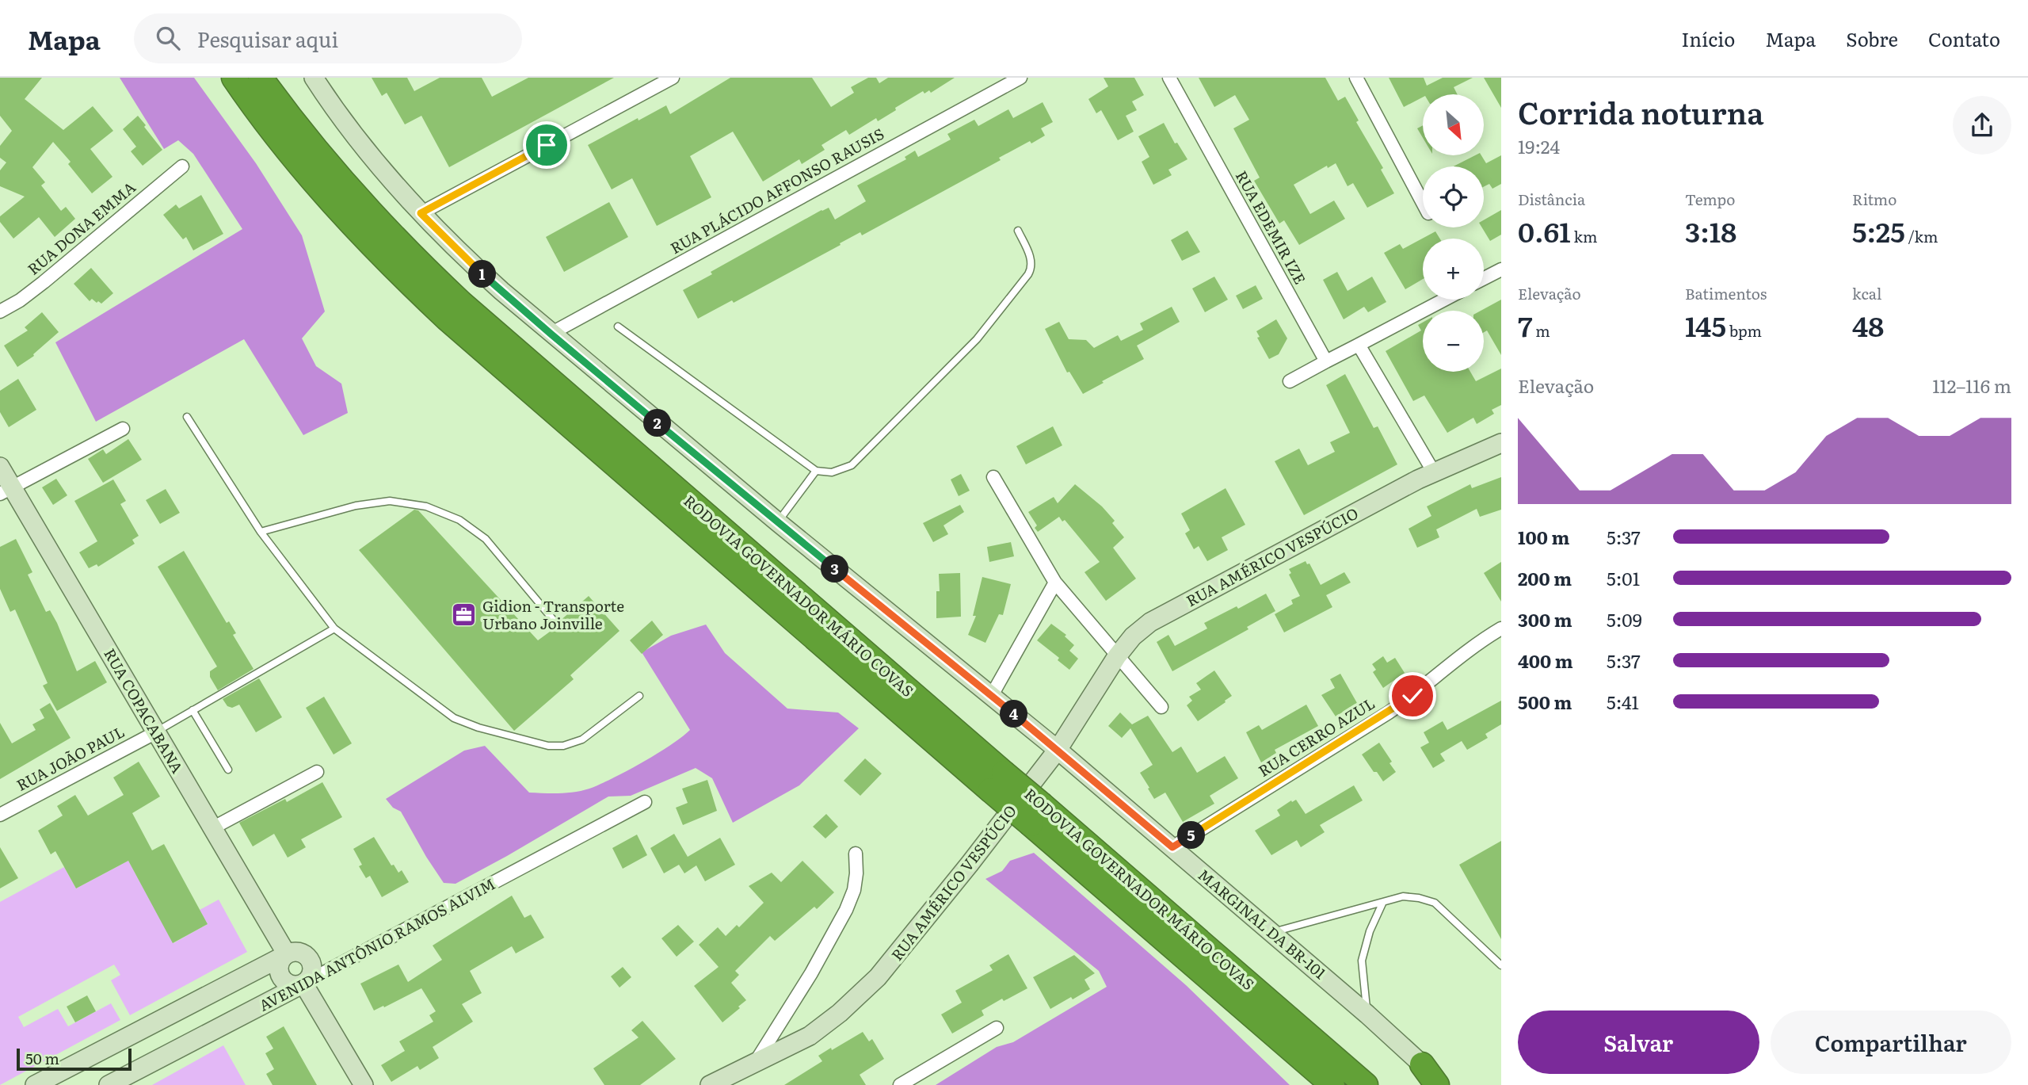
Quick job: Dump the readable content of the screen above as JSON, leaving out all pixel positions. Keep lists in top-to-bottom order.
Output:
{
  "streets": {
    "highway": ["RODOVIA GOVERNADOR MÁRIO COVAS"],
    "main road": [
      "RUA AMÉRICO VESPÚCIO",
      "RUA COPACABANA",
      "MARGINAL DA BR-101",
      "AVENIDA ANTÔNIO RAMOS ALVIM"
    ],
    "street": [
      "RUA PLÁCIDO AFFONSO RAUSIS",
      "RUA EDEMIR IZE",
      "RUA DONA EMMA",
      "RUA CERRO AZUL",
      "RUA JOÃO PAUL"
    ]
  },
  "crossings": [
    ["RUA PLÁCIDO AFFONSO RAUSIS", "MARGINAL DA BR-101"],
    ["RUA AMÉRICO VESPÚCIO", "MARGINAL DA BR-101"],
    ["RUA COPACABANA", "RUA JOÃO PAUL"],
    ["RUA CERRO AZUL", "MARGINAL DA BR-101"]
  ],
  "places": {
    "office": ["Gidion - Transporte Urbano Joinville"]
  },
  "scale_bar": "50 m",
  "north": "bottom right",
  "page": {
    "header": "Mapa",
    "search": "Pesquisar aqui",
    "nav": [
      "Início",
      "Mapa",
      "Sobre",
      "Contato"
    ],
    "heading": ["Corrida noturna", "19:24"],
    "map_buttons": ["+", "−"],
    "stats": [
      ["Distância", "0.61 km"],
      ["Tempo", "3:18"],
      ["Ritmo", "5:25 /km"],
      ["Elevação", "7 m"],
      ["Batimentos", "145 bpm"],
      ["kcal", "48"]
    ],
    "pins": [
      "1",
      "2",
      "3",
      "4",
      "5"
    ],
    "chart": ["Elevação", "112–116 m"],
    "list": [
      {
        "name": "100 m",
        "note": "5:37"
      },
      {
        "name": "200 m",
        "note": "5:01"
      },
      {
        "name": "300 m",
        "note": "5:09"
      },
      {
        "name": "400 m",
        "note": "5:37"
      },
      {
        "name": "500 m",
        "note": "5:41"
      }
    ],
    "buttons": ["Salvar", "Compartilhar"],
    "scale": "50 m"
  }
}
